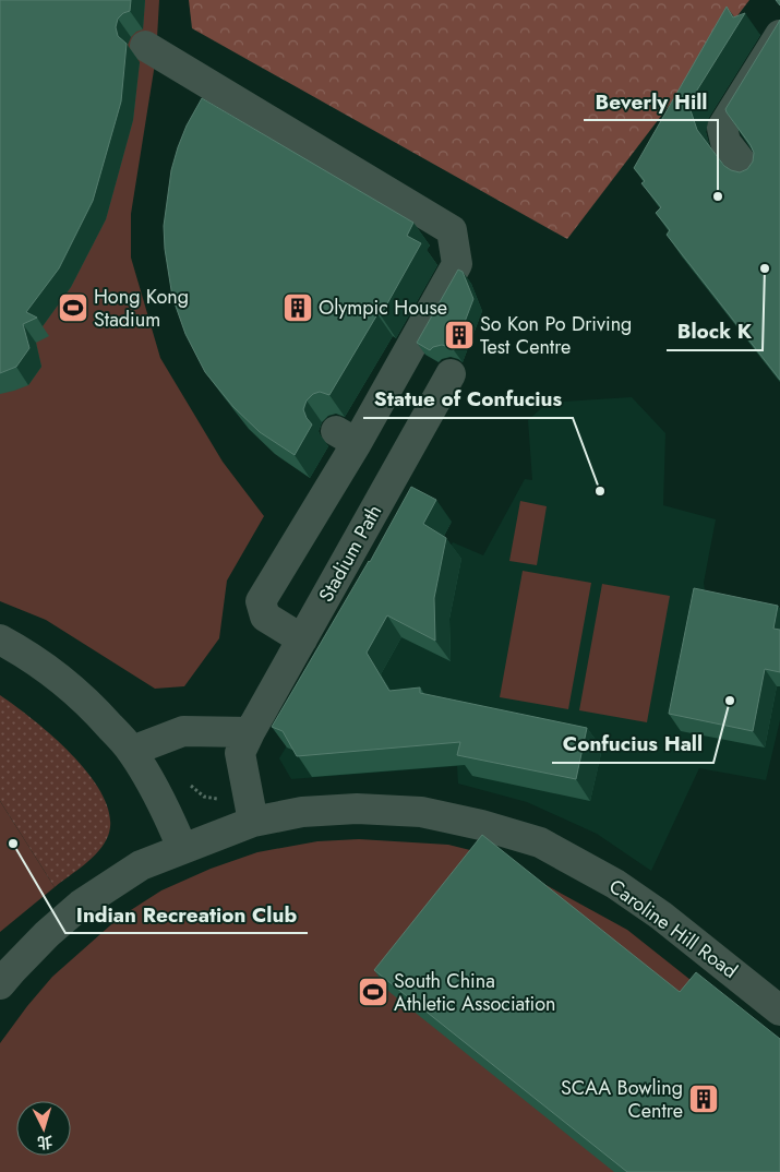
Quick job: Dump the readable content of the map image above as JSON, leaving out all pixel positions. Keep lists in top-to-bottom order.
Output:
{
  "streets": {
    "street": ["Stadium Path", "Caroline Hill Road"]
  },
  "crossings": [
    ["Stadium Path", "Caroline Hill Road"]
  ],
  "places": {
    "other": [
      "Beverly Hill",
      "Block K",
      "Statue of Confucius",
      "Confucius Hall",
      "Indian Recreation Club"
    ],
    "sports": ["Hong Kong Stadium", "South China Athletic Association"],
    "building": ["Olympic House", "So Kon Po Driving Test Centre", "SCAA Bowling Centre"]
  },
  "north": "bottom"
}
